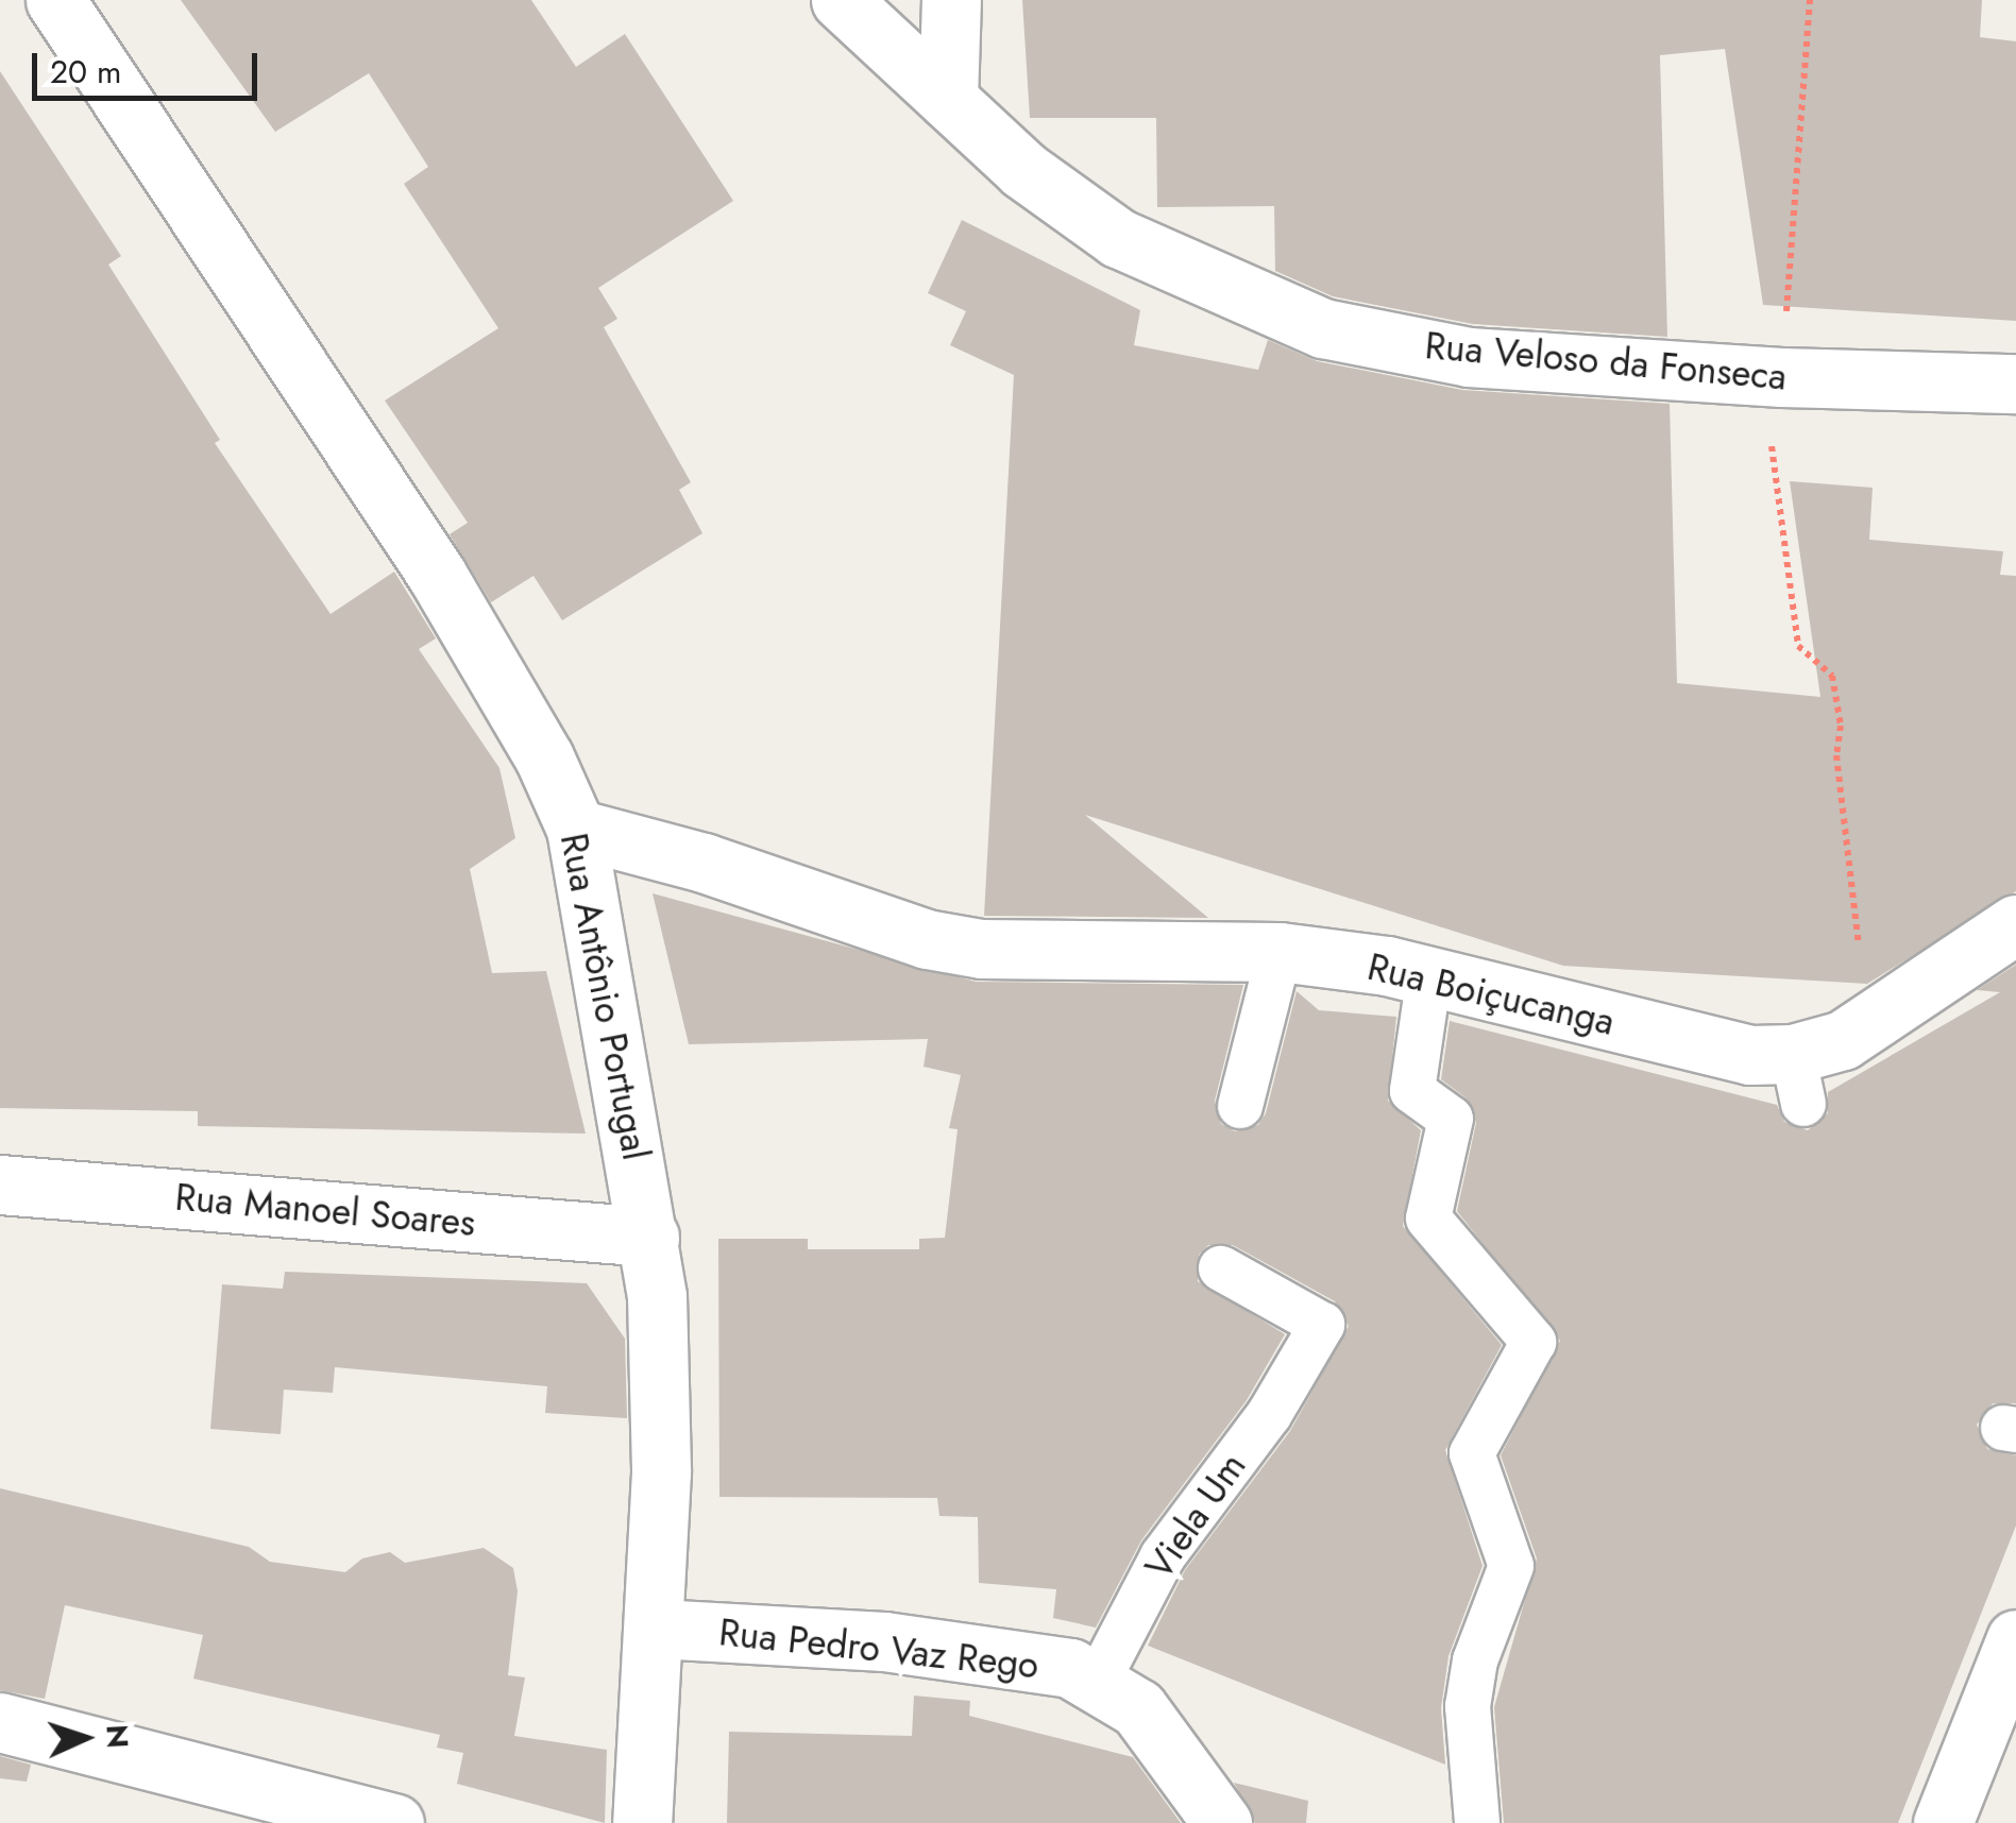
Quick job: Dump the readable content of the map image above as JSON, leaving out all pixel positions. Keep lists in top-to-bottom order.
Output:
{
  "streets": {
    "street": [
      "Rua Veloso da Fonseca",
      "Rua Boiçucanga",
      "Rua Antônio Portugal",
      "Rua Manoel Soares",
      "Rua Pedro Vaz Rego"
    ],
    "lane": ["Viela Um"]
  },
  "crossings": [
    ["Rua Boiçucanga", "Rua Antônio Portugal"],
    ["Rua Antônio Portugal", "Rua Manoel Soares"],
    ["Rua Antônio Portugal", "Rua Pedro Vaz Rego"],
    ["Viela Um", "Rua Pedro Vaz Rego"]
  ],
  "scale_bar": "20 m",
  "north": "right"
}
